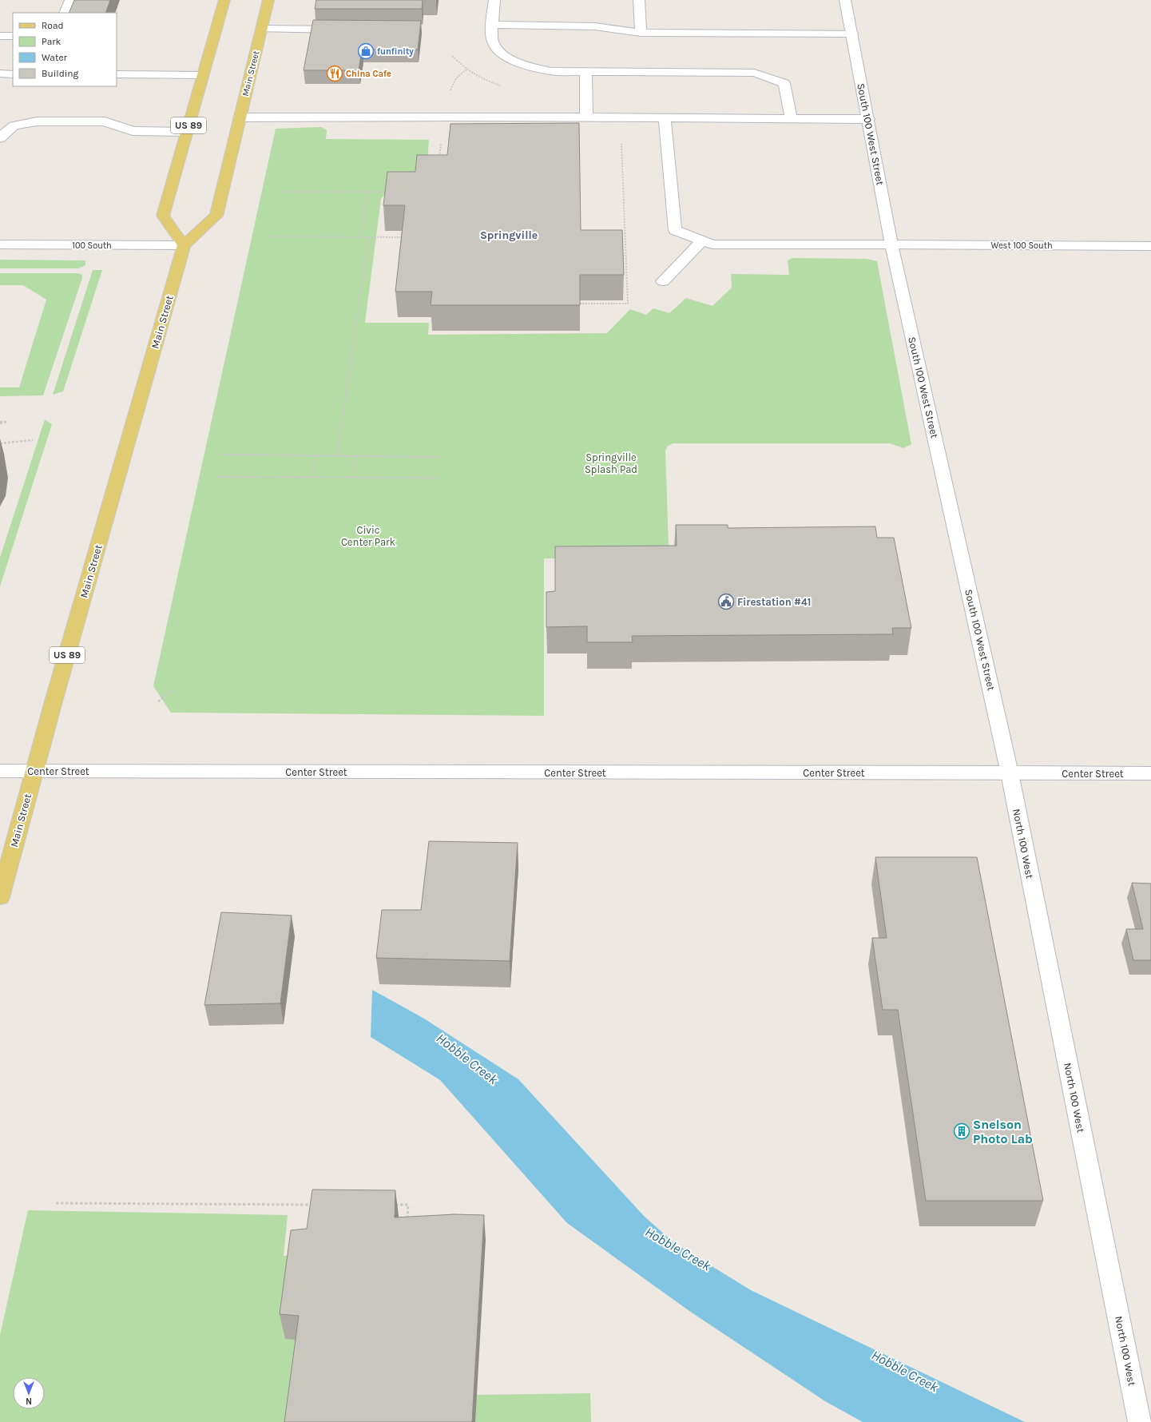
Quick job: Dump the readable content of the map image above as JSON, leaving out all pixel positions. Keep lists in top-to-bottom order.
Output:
{
  "streets": {
    "main road": ["Main Street", "US 89"],
    "street": [
      "South 100 West Street",
      "100 South",
      "West 100 South",
      "Center Street",
      "North 100 West"
    ]
  },
  "crossings": [
    ["Main Street", "US 89"],
    ["Main Street", "100 South"],
    ["Main Street", "Center Street"],
    ["US 89", "100 South"],
    ["South 100 West Street", "West 100 South"],
    ["South 100 West Street", "Center Street"],
    ["South 100 West Street", "North 100 West"],
    ["Center Street", "North 100 West"]
  ],
  "districts": ["Springville"],
  "water": ["Hobble Creek"],
  "parks": ["Springville Splash Pad", "Civic Center Park"],
  "places": {
    "shop": ["funfinity"],
    "restaurant": ["China Cafe"],
    "public building": ["Firestation #41"],
    "building": ["Snelson Photo Lab"]
  },
  "legend": [
    "Road",
    "Park",
    "Water",
    "Building"
  ],
  "north": "bottom"
}
